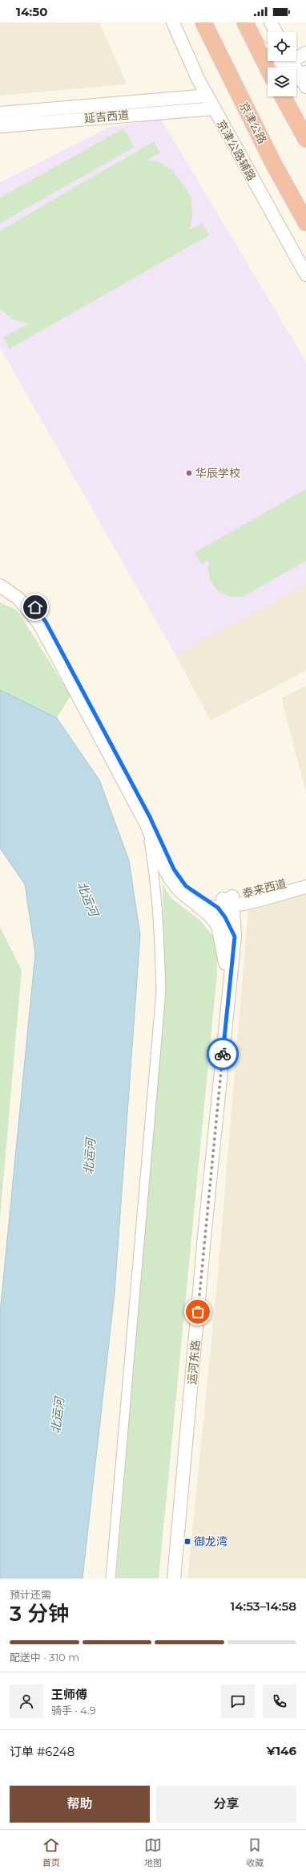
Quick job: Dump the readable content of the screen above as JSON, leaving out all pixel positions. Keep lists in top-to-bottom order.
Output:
{
  "streets": {
    "highway": ["京津公路"],
    "street": [
      "延吉西道",
      "京津公路辅路",
      "泰来西道",
      "运河东路"
    ]
  },
  "crossings": [
    ["延吉西道", "京津公路辅路"],
    ["泰来西道", "运河东路"]
  ],
  "water": ["北运河"],
  "places": {
    "other": ["华辰学校"],
    "transit": ["御龙湾"]
  },
  "page": {
    "status": "14:50",
    "heading": ["3 分钟", "预计还需", "14:53–14:58"],
    "panel": [
      "王师傅",
      "骑手 · 4.9",
      "订单 #6248",
      "¥146"
    ],
    "bar": "配送中 · 310 m",
    "buttons": ["帮助", "分享"],
    "tabs": ["首页", "地图", "收藏"]
  }
}
